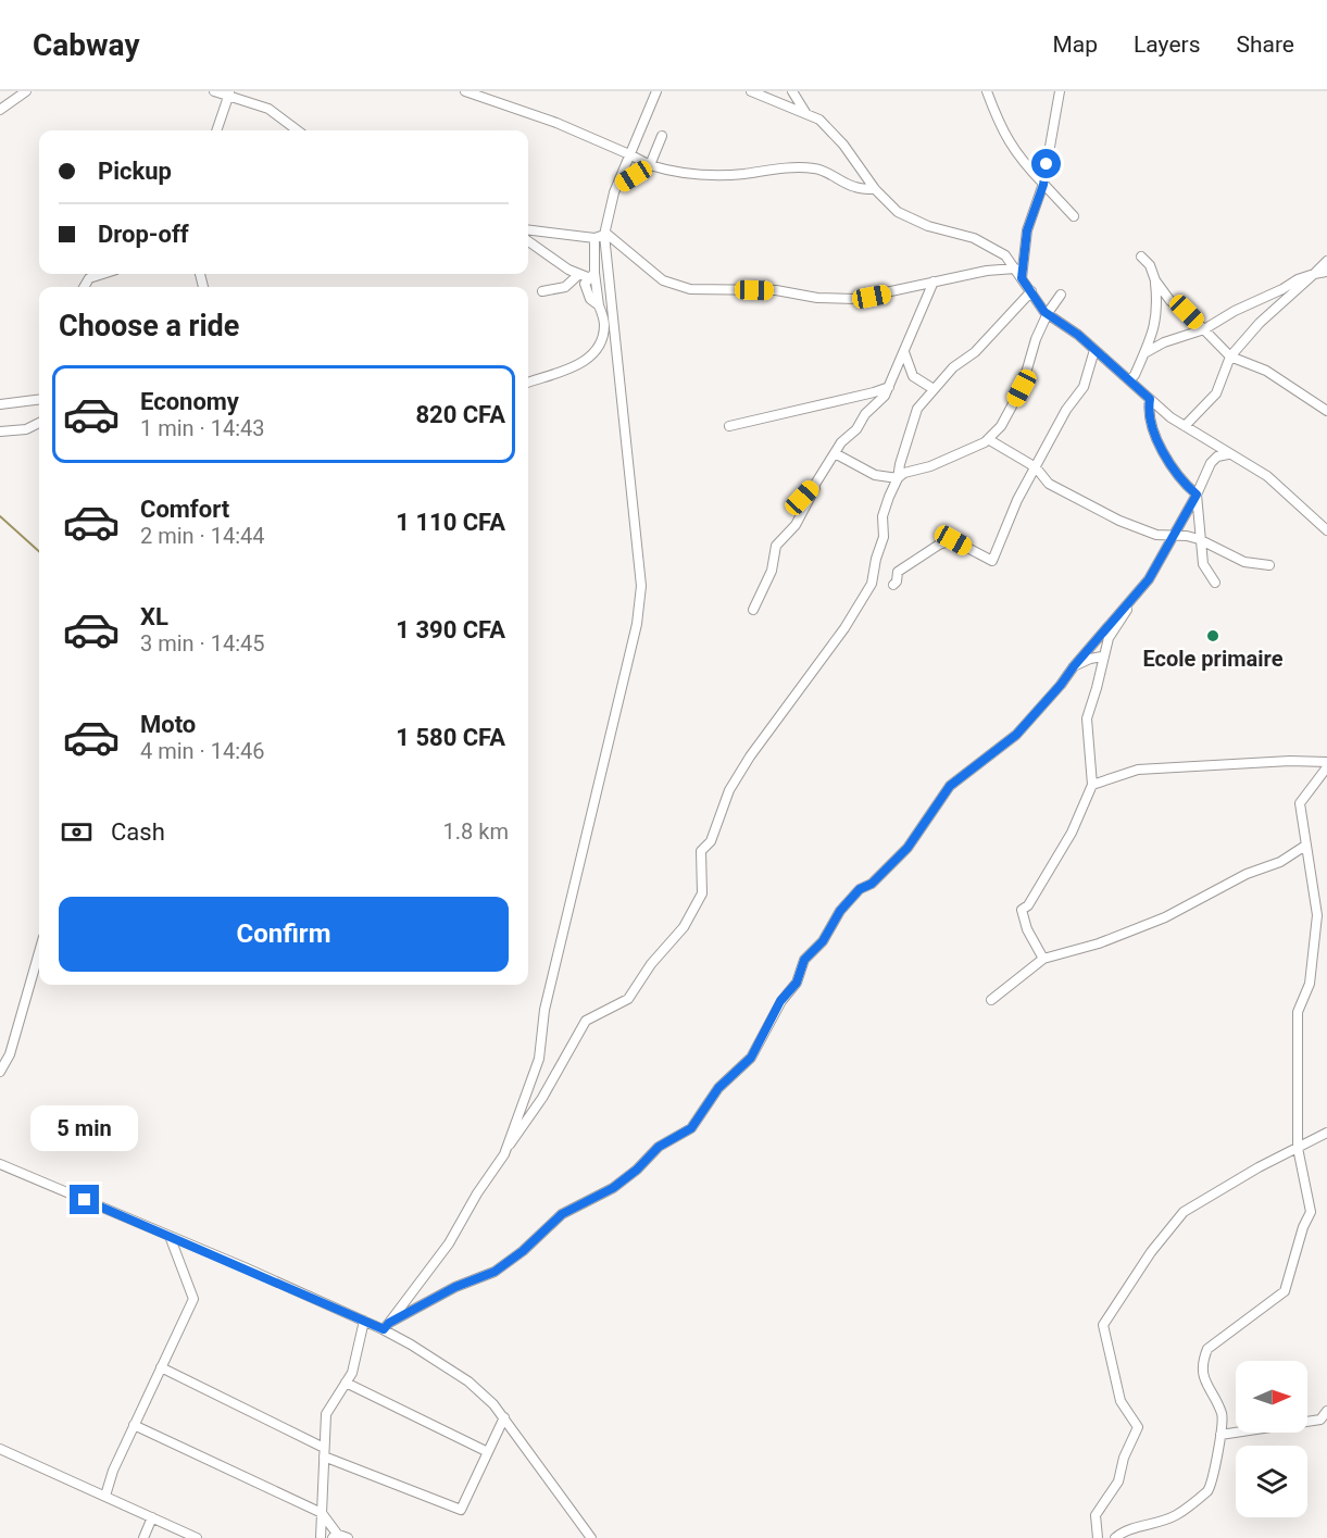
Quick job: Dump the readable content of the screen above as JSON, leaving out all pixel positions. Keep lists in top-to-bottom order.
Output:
{
  "places": ["Ecole primaire"],
  "north": "right",
  "page": {
    "header": "Cabway",
    "nav": ["Map", "Layers", "Share"],
    "banner": ["Pickup", "Drop-off"],
    "heading": "Choose a ride",
    "list": [
      {
        "name": "Economy",
        "note": "1 min · 14:43",
        "value": "820 CFA"
      },
      {
        "name": "Comfort",
        "note": "2 min · 14:44",
        "value": "1 110 CFA"
      },
      {
        "name": "XL",
        "note": "3 min · 14:45",
        "value": "1 390 CFA"
      },
      {
        "name": "Moto",
        "note": "4 min · 14:46",
        "value": "1 580 CFA"
      }
    ],
    "pay": ["Cash", "1.8 km"],
    "buttons": "Confirm",
    "bubble": "5 min"
  }
}
